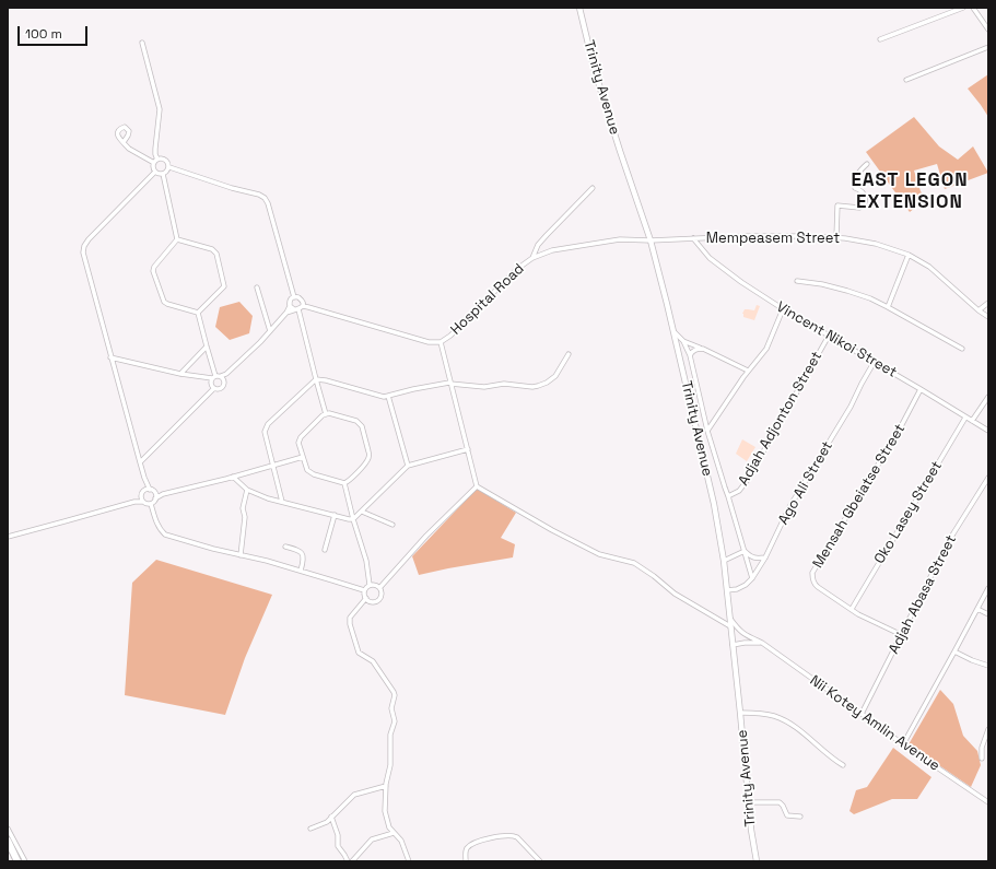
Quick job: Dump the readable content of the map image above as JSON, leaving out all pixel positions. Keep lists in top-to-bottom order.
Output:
{
  "streets": {
    "street": [
      "Trinity Avenue",
      "Mempeasem Street",
      "Hospital Road",
      "Vincent Nikoi Street",
      "Adjah Adjonton Street",
      "Ago Ali Street",
      "Mensah Gbeiatse Street",
      "Oko Lasey Street",
      "Adjah Abasa Street",
      "Nii Kotey Amlin Avenue"
    ]
  },
  "crossings": [
    ["Trinity Avenue", "Mempeasem Street"],
    ["Trinity Avenue", "Hospital Road"],
    ["Trinity Avenue", "Ago Ali Street"],
    ["Trinity Avenue", "Nii Kotey Amlin Avenue"],
    ["Mempeasem Street", "Hospital Road"],
    ["Mempeasem Street", "Vincent Nikoi Street"],
    ["Vincent Nikoi Street", "Adjah Adjonton Street"],
    ["Vincent Nikoi Street", "Ago Ali Street"],
    ["Vincent Nikoi Street", "Mensah Gbeiatse Street"],
    ["Vincent Nikoi Street", "Oko Lasey Street"],
    ["Mensah Gbeiatse Street", "Oko Lasey Street"],
    ["Mensah Gbeiatse Street", "Adjah Abasa Street"],
    ["Adjah Abasa Street", "Nii Kotey Amlin Avenue"]
  ],
  "districts": ["EAST LEGON EXTENSION"],
  "scale_bar": "100 m"
}
